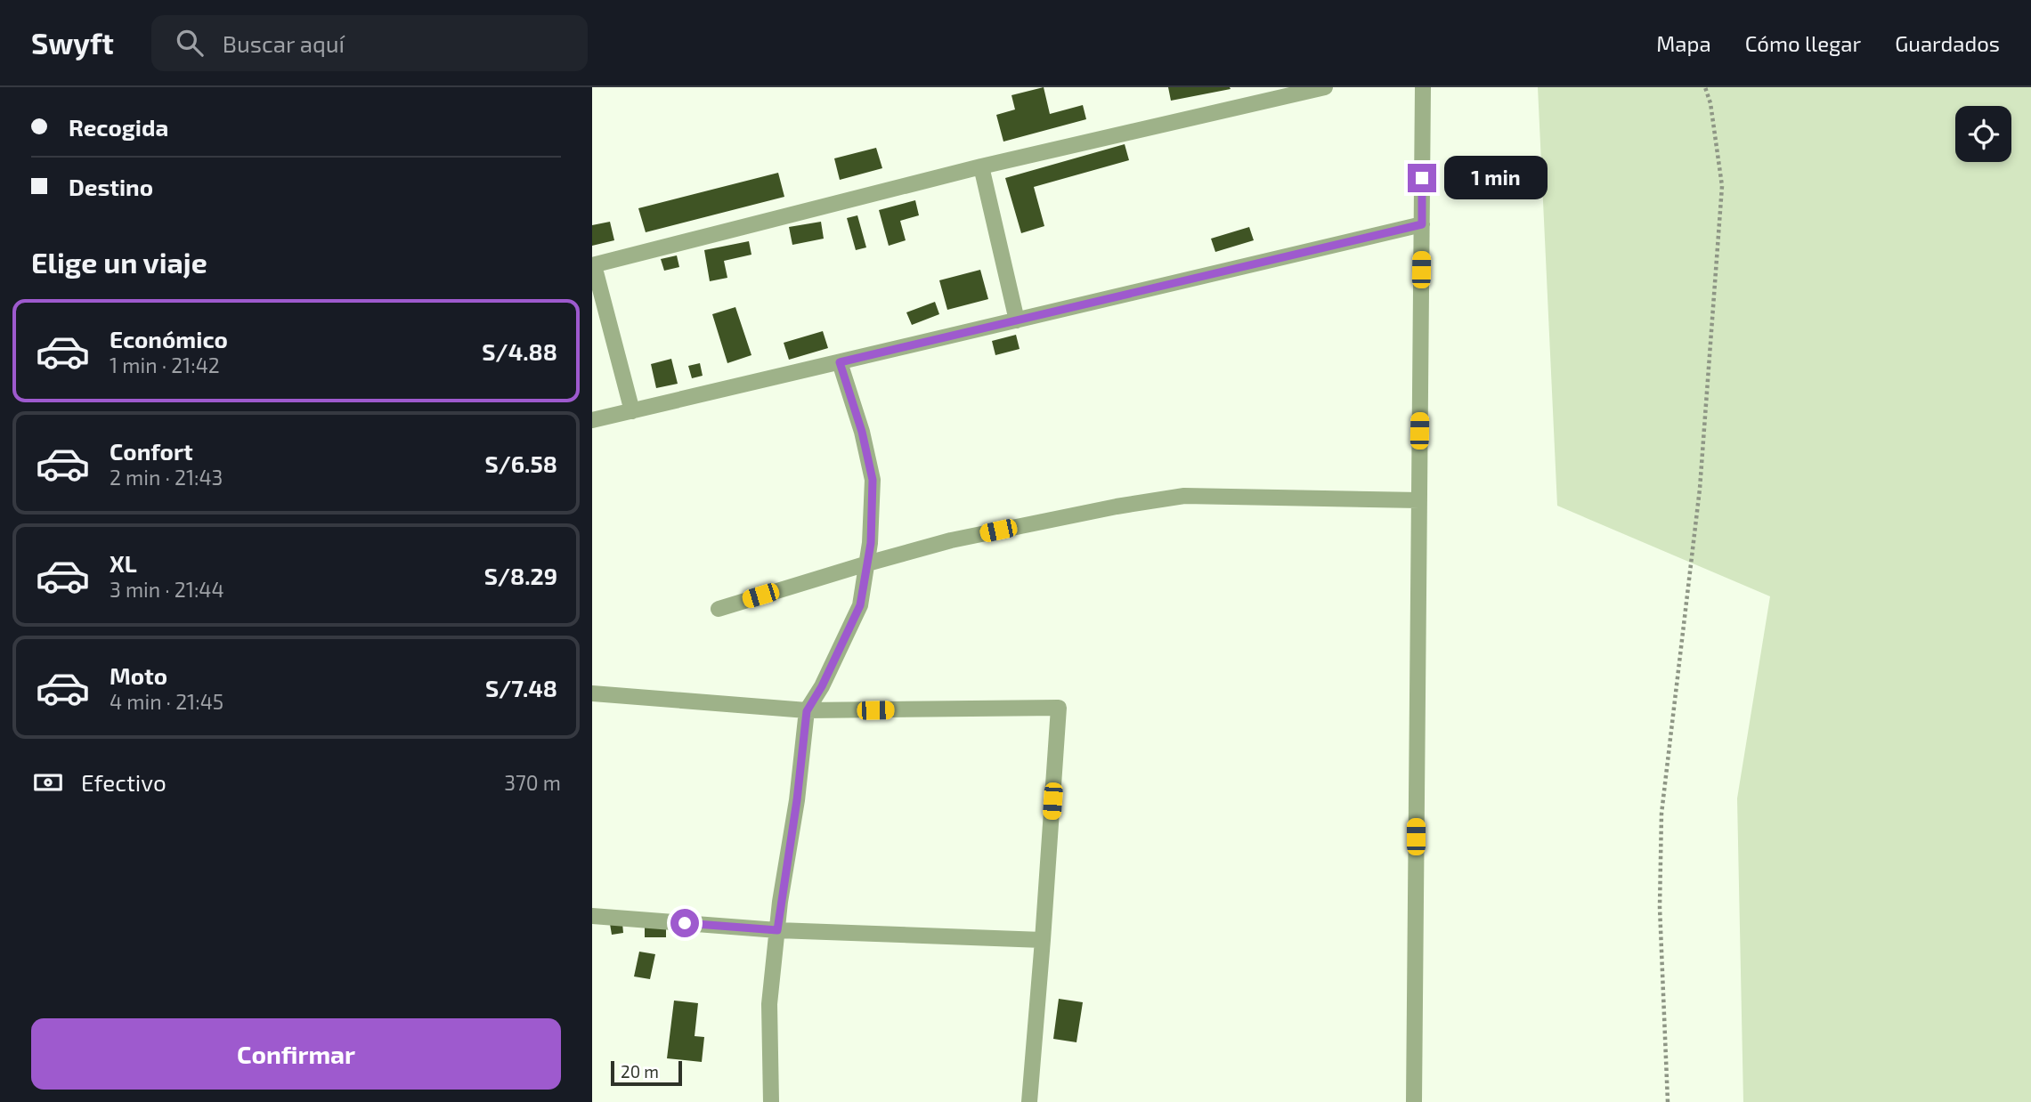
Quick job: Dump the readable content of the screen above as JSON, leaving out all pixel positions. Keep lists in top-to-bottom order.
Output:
{
  "scale_bar": "20 m",
  "page": {
    "header": "Swyft",
    "search": "Buscar aquí",
    "nav": ["Mapa", "Cómo llegar", "Guardados"],
    "banner": ["Recogida", "Destino"],
    "bubble": "1 min",
    "heading": "Elige un viaje",
    "list": [
      {
        "name": "Económico",
        "note": "1 min · 21:42",
        "value": "S/4.88"
      },
      {
        "name": "Confort",
        "note": "2 min · 21:43",
        "value": "S/6.58"
      },
      {
        "name": "XL",
        "note": "3 min · 21:44",
        "value": "S/8.29"
      },
      {
        "name": "Moto",
        "note": "4 min · 21:45",
        "value": "S/7.48"
      }
    ],
    "pay": ["Efectivo", "370 m"],
    "buttons": "Confirmar",
    "scale": "20 m"
  }
}
